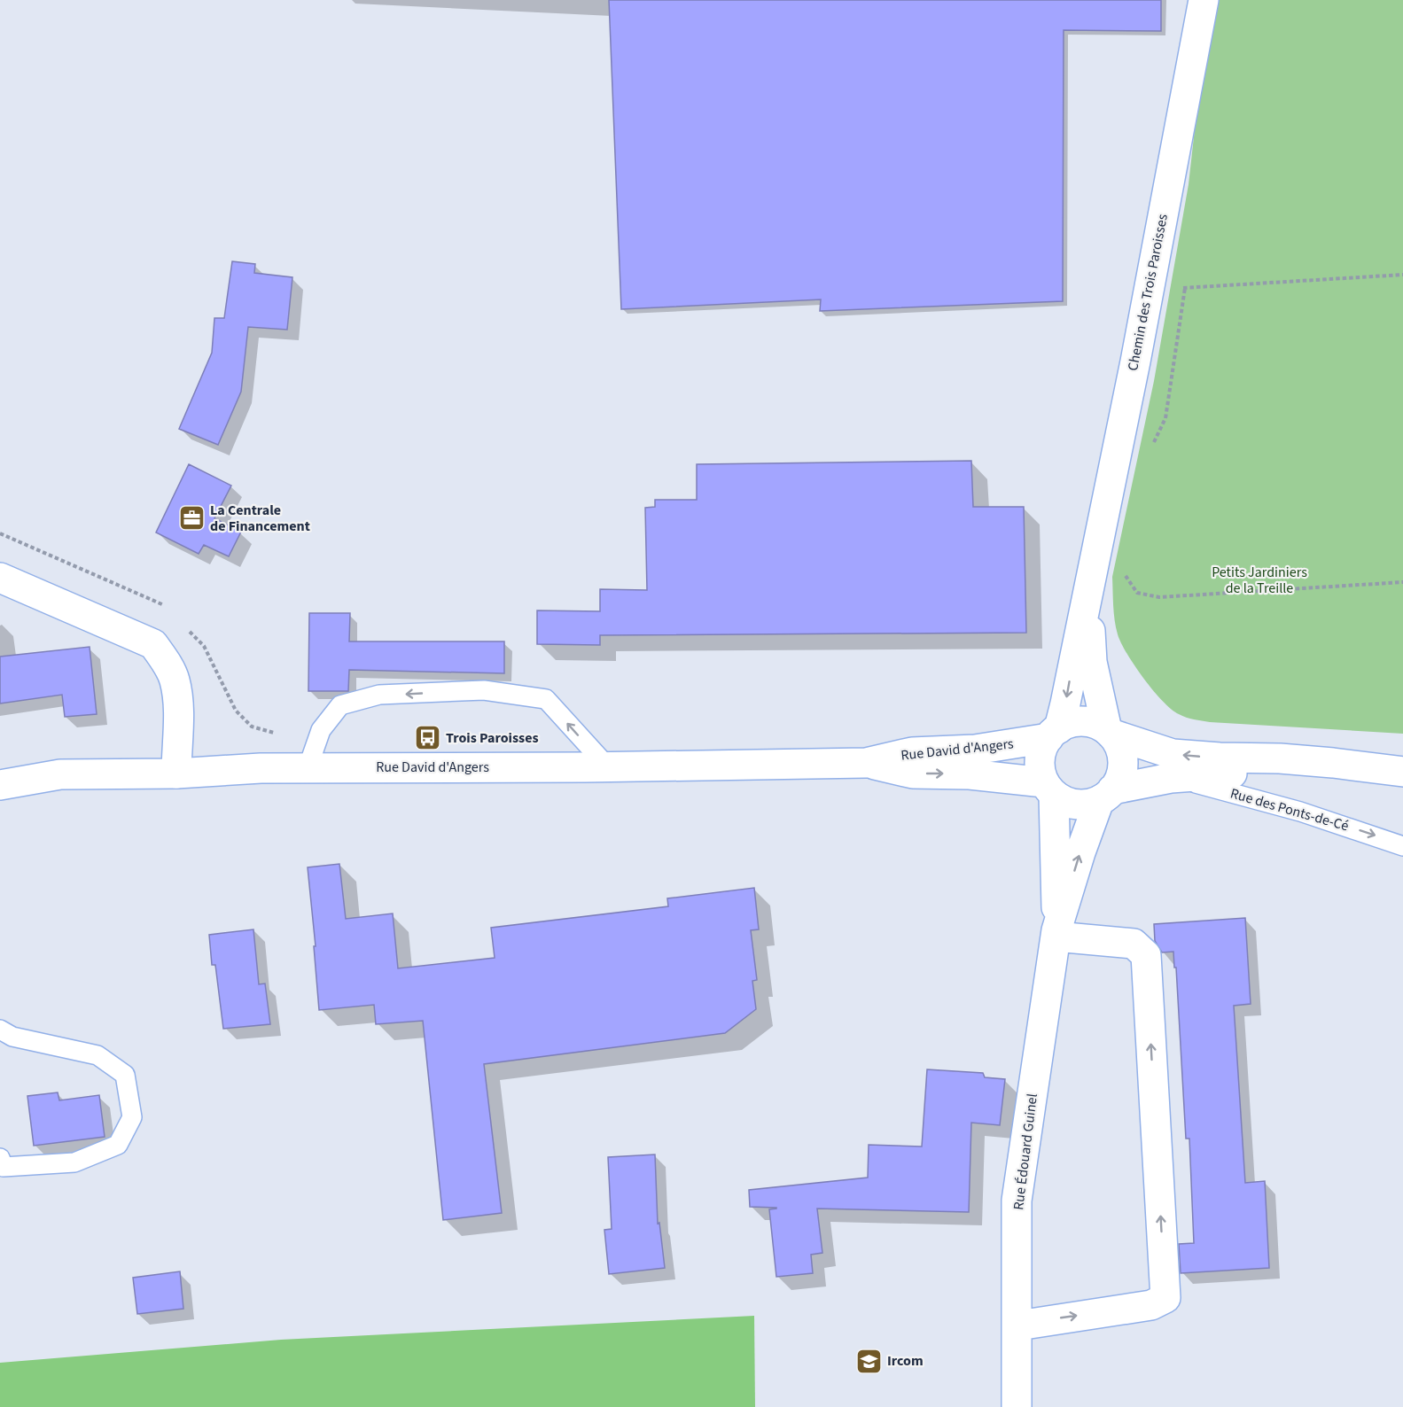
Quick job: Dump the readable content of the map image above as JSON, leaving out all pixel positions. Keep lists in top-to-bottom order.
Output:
{
  "streets": {
    "street": ["Chemin des Trois Paroisses", "Rue David d'Angers", "Rue Édouard Guinel"],
    "lane": ["Rue des Ponts-de-Cé"]
  },
  "crossings": [
    ["Chemin des Trois Paroisses", "Rue David d'Angers"],
    ["Chemin des Trois Paroisses", "Rue Édouard Guinel"],
    ["Rue David d'Angers", "Rue Édouard Guinel"]
  ],
  "one_way": ["Rue des Ponts-de-Cé"],
  "parks": ["Petits Jardiniers de la Treille"],
  "places": {
    "office": ["La Centrale de Financement"],
    "bus stop": ["Trois Paroisses"],
    "school or university": ["Ircom"]
  }
}
